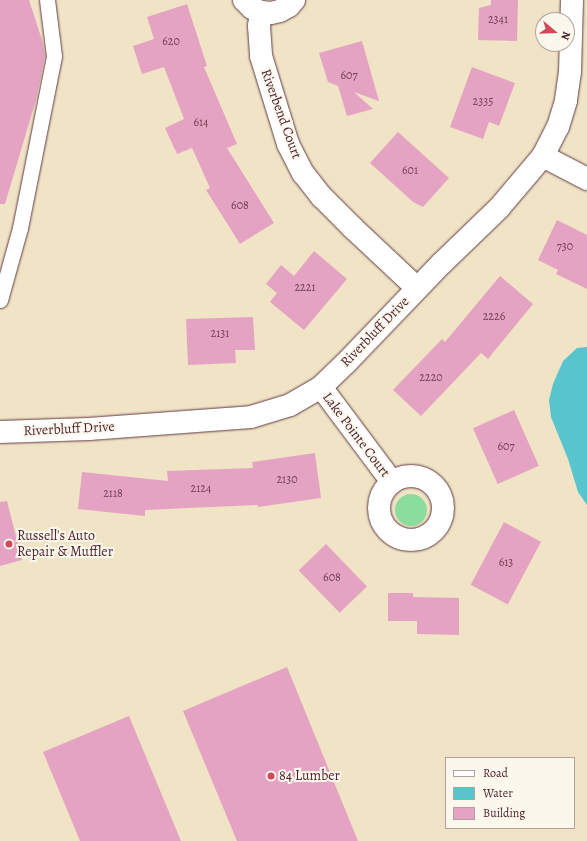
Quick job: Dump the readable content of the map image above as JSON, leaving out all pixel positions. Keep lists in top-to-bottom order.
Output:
{
  "streets": {
    "street": ["Riverbend Court", "Riverbluff Drive", "Lake Pointe Court"]
  },
  "crossings": [
    ["Riverbend Court", "Riverbluff Drive"],
    ["Riverbluff Drive", "Lake Pointe Court"]
  ],
  "places": ["Russell's Auto Repair & Muffler", "84 Lumber"],
  "house_numbers": [
    "2341",
    "620",
    "607",
    "2335",
    "614",
    "601",
    "608",
    "730",
    "2221",
    "2226",
    "2131",
    "2220",
    "607",
    "2130",
    "2124",
    "2118",
    "613",
    "608"
  ],
  "legend": ["Road", "Water", "Building"],
  "north": "right"
}
